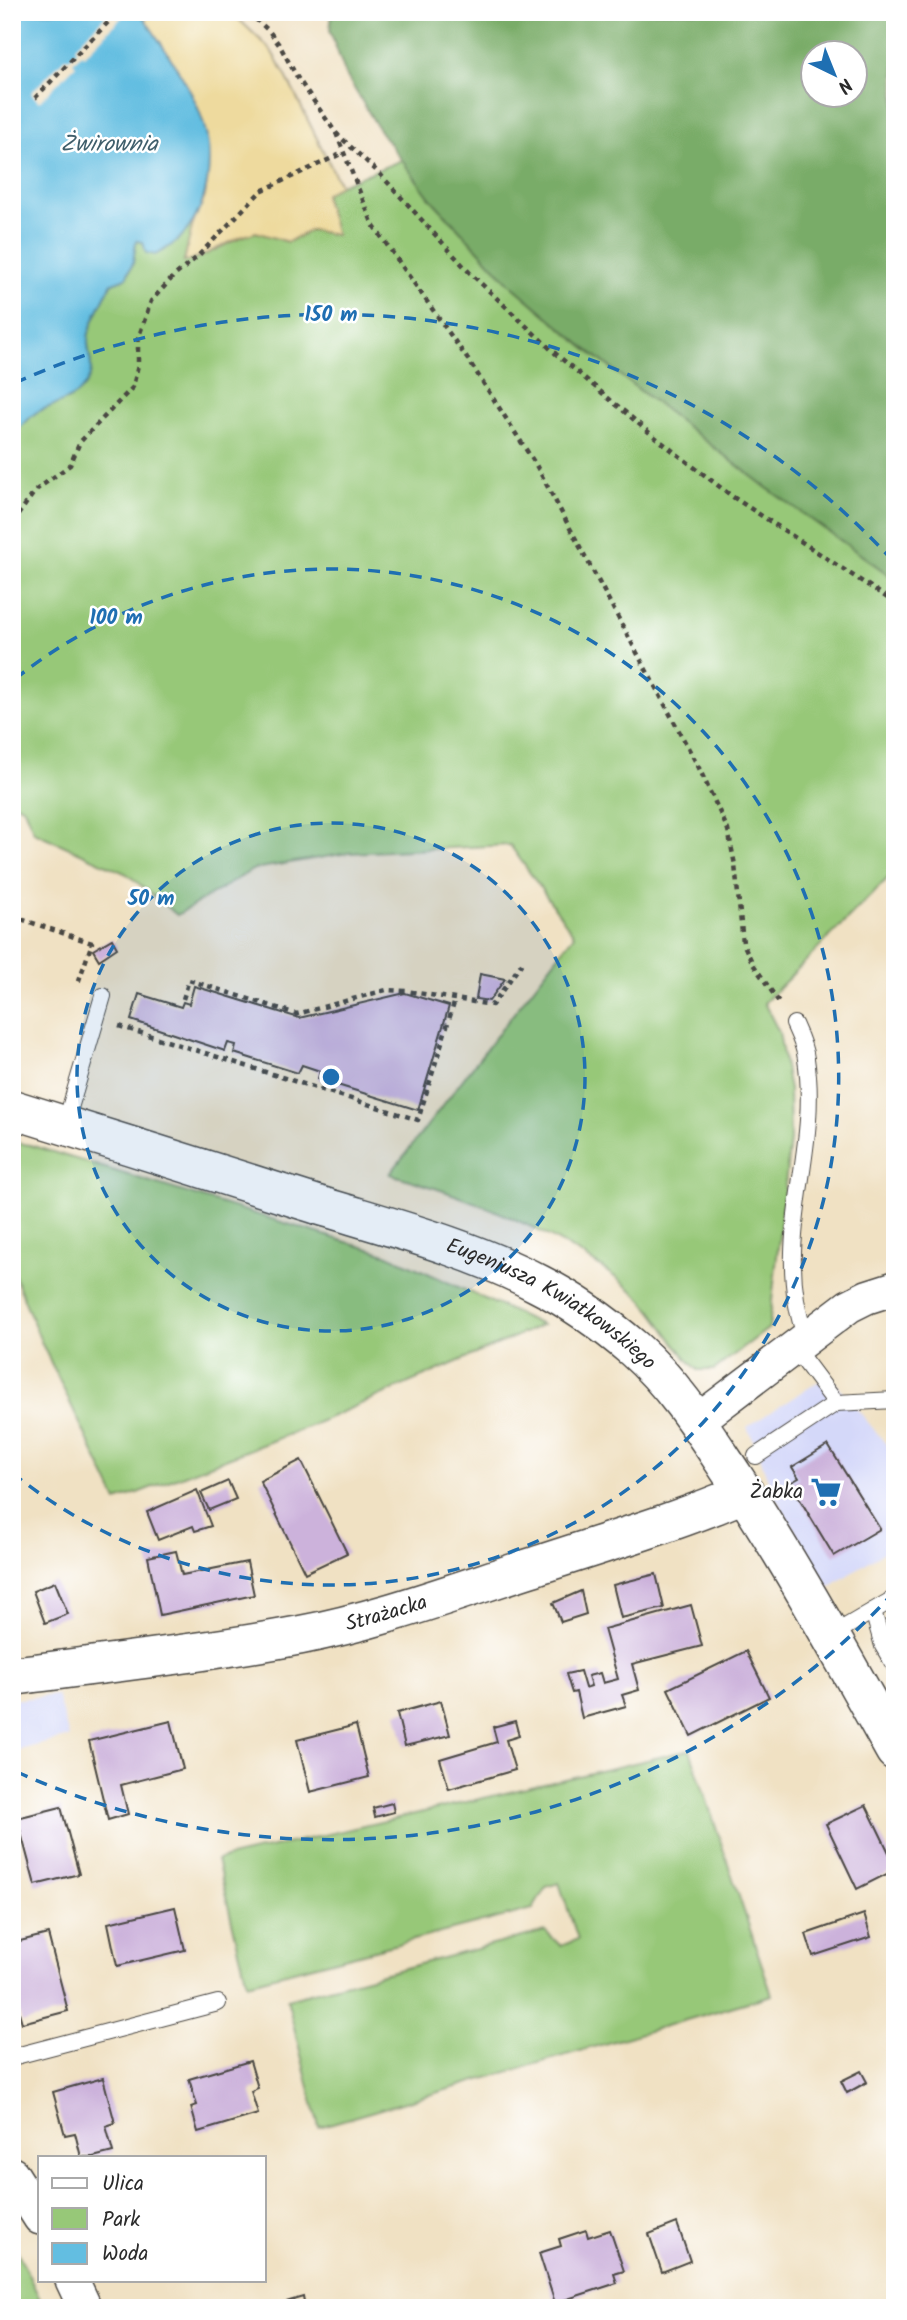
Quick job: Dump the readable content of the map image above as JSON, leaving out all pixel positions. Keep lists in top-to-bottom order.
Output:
{
  "streets": {
    "street": ["Eugeniusza Kwiatkowskiego", "Strażacka"]
  },
  "crossings": [
    ["Eugeniusza Kwiatkowskiego", "Strażacka"]
  ],
  "water": ["Żwirownia"],
  "places": {
    "supermarket": ["Żabka"]
  },
  "legend": ["Ulica", "Park", "Woda"],
  "north": "bottom right",
  "rings": ["150 m", "100 m", "50 m"]
}
